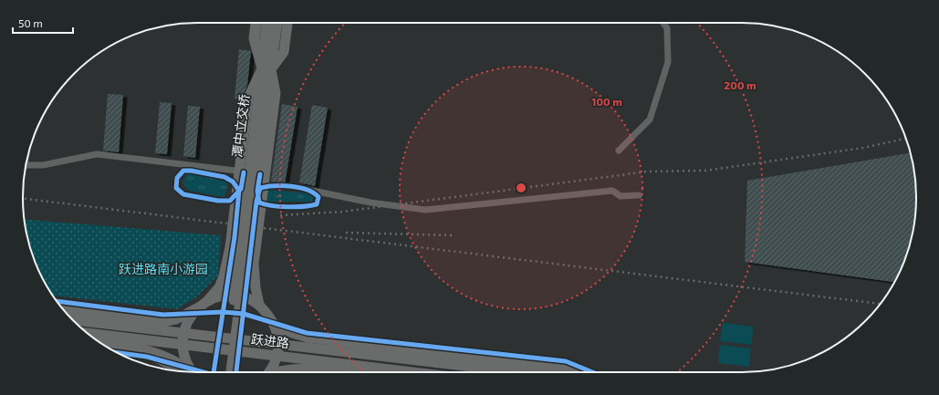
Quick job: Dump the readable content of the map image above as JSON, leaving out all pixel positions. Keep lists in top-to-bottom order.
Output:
{
  "streets": {
    "main road": ["潭中立交桥", "跃进路"]
  },
  "parks": ["跃进路南小游园"],
  "scale_bar": "50 m",
  "rings": ["200 m", "100 m"]
}
